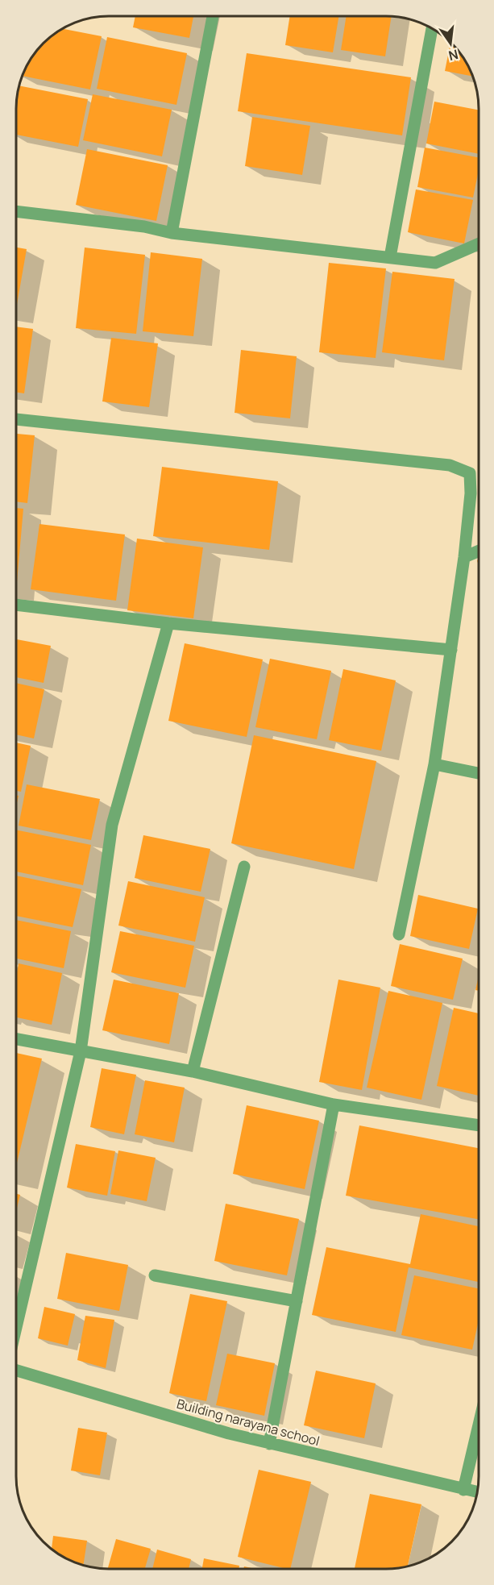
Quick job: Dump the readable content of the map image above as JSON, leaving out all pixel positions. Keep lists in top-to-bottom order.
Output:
{
  "streets": {
    "street": ["Building narayana school"]
  },
  "north": "bottom"
}
